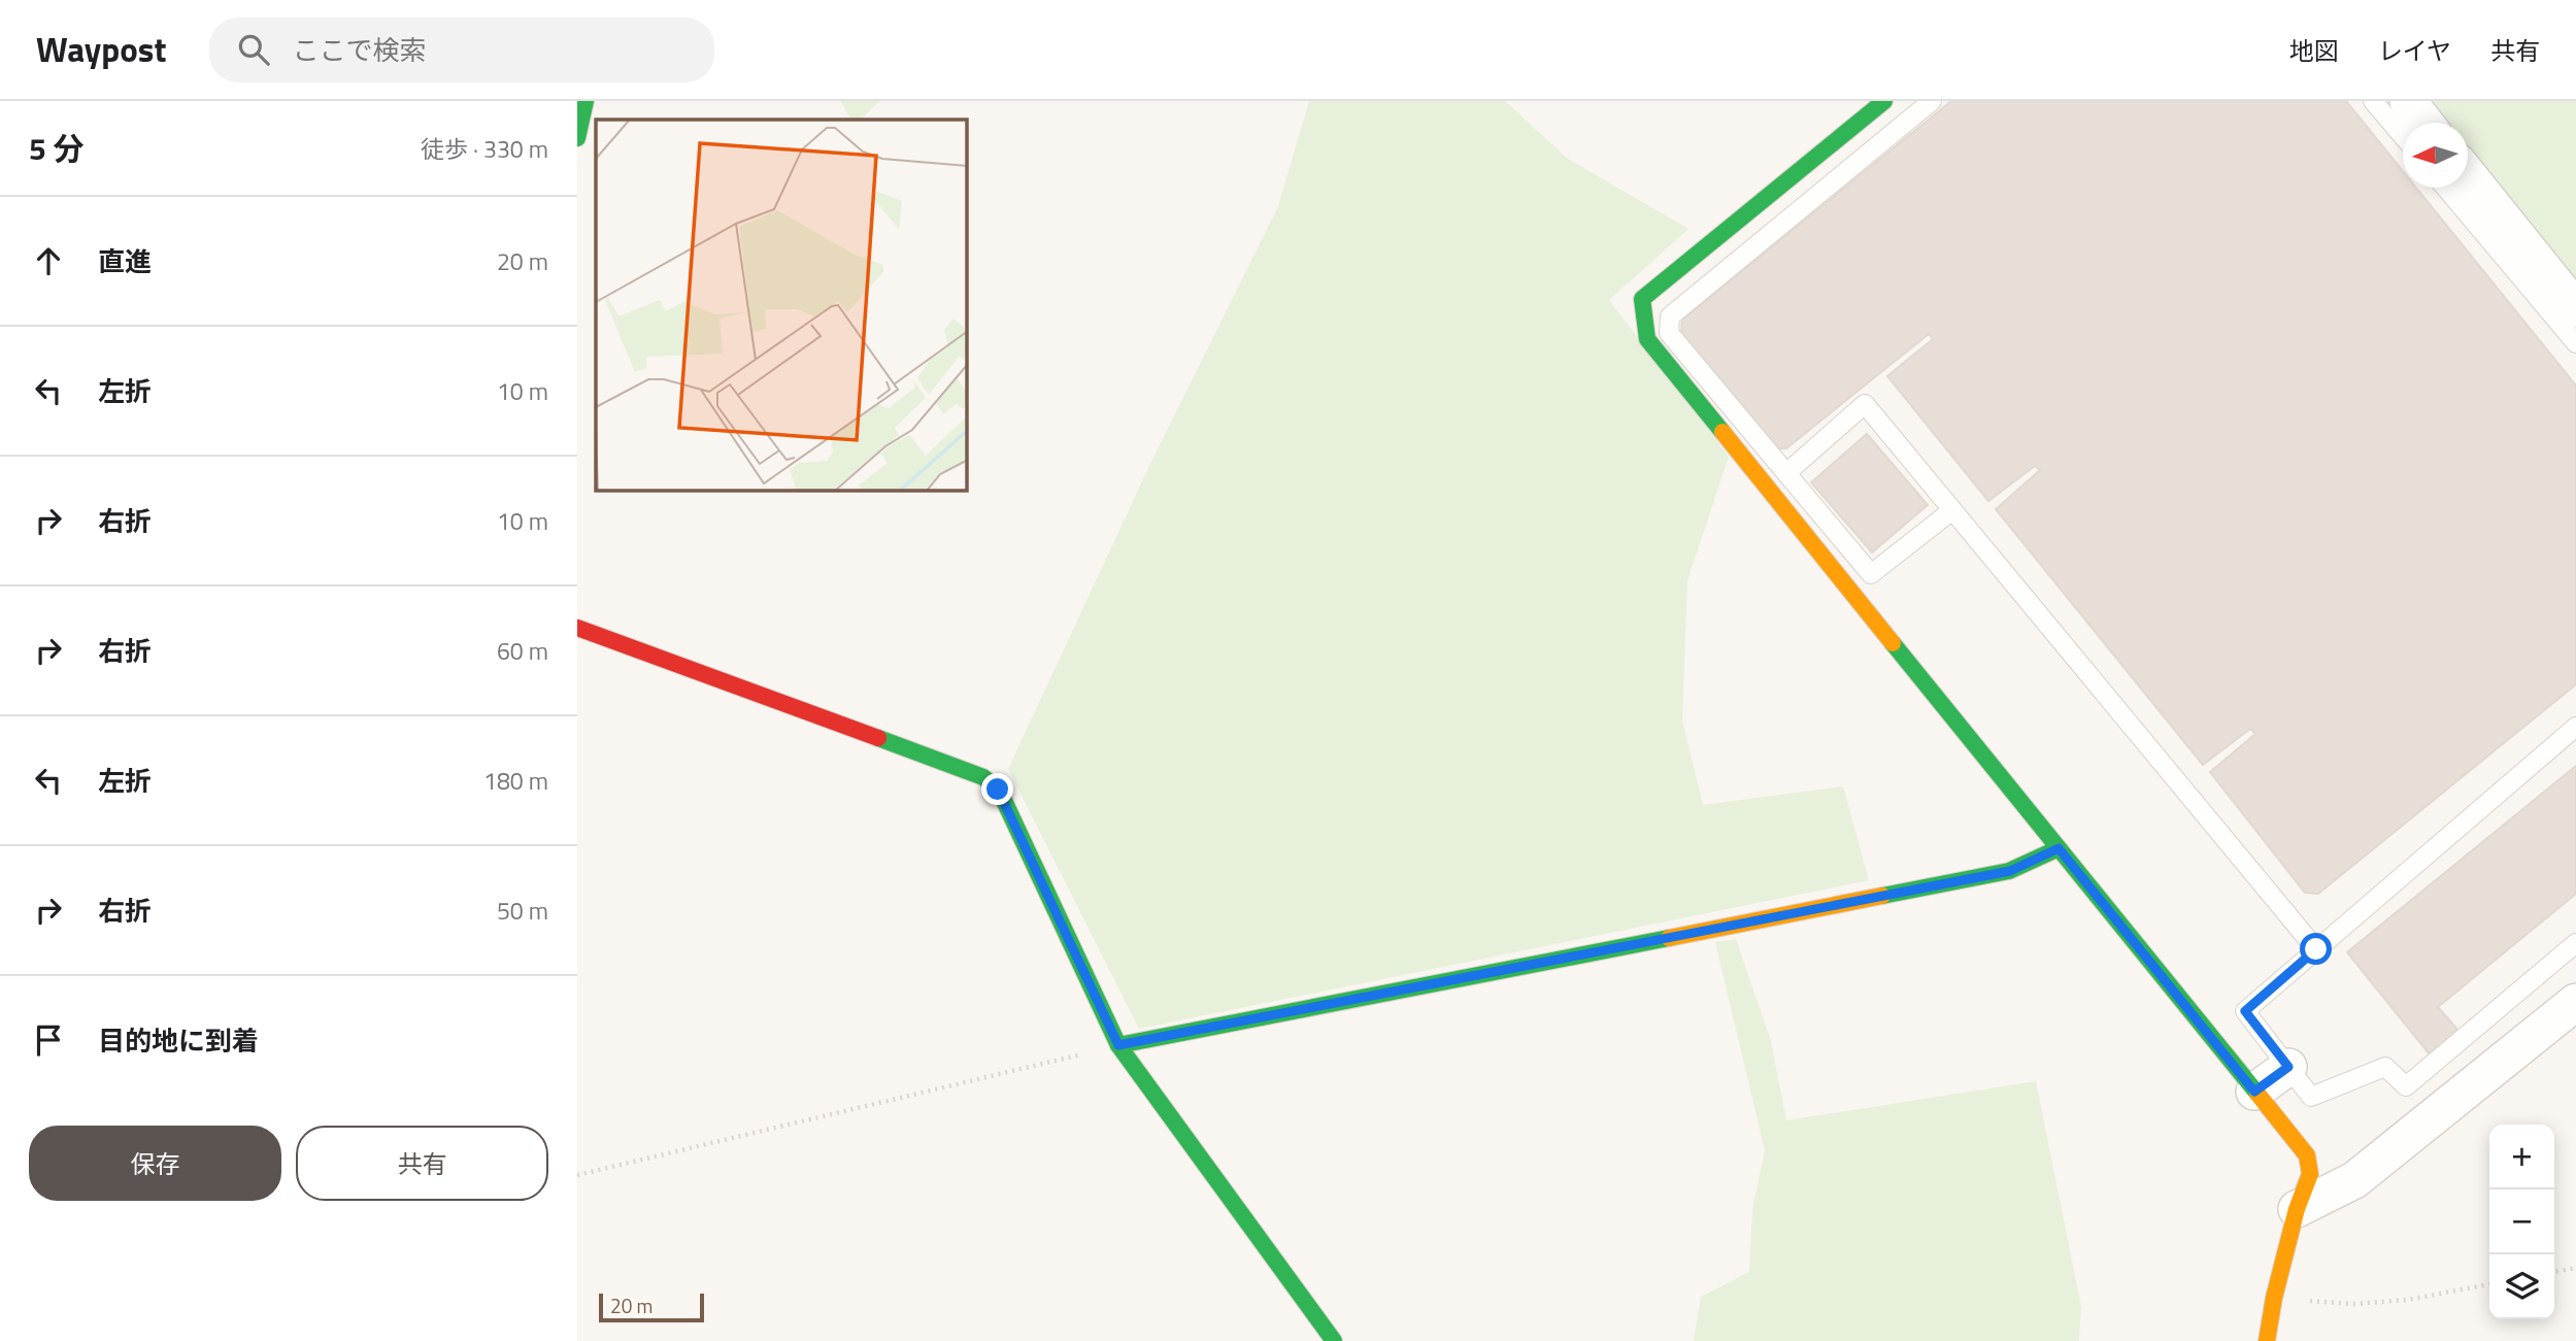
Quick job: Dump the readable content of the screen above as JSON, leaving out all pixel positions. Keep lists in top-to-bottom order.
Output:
{
  "scale_bar": "20 m",
  "north": "left",
  "page": {
    "header": "Waypost",
    "search": "ここで検索",
    "nav": ["地図", "レイヤ", "共有"],
    "heading": ["5 分", "徒歩 · 330 m"],
    "list": [
      ["直進", "20 m"],
      ["左折", "10 m"],
      ["右折", "10 m"],
      ["右折", "60 m"],
      ["左折", "180 m"],
      ["右折", "50 m"],
      "目的地に到着"
    ],
    "buttons": ["保存", "共有"],
    "map_buttons": ["+", "−"],
    "scale": "20 m"
  }
}
